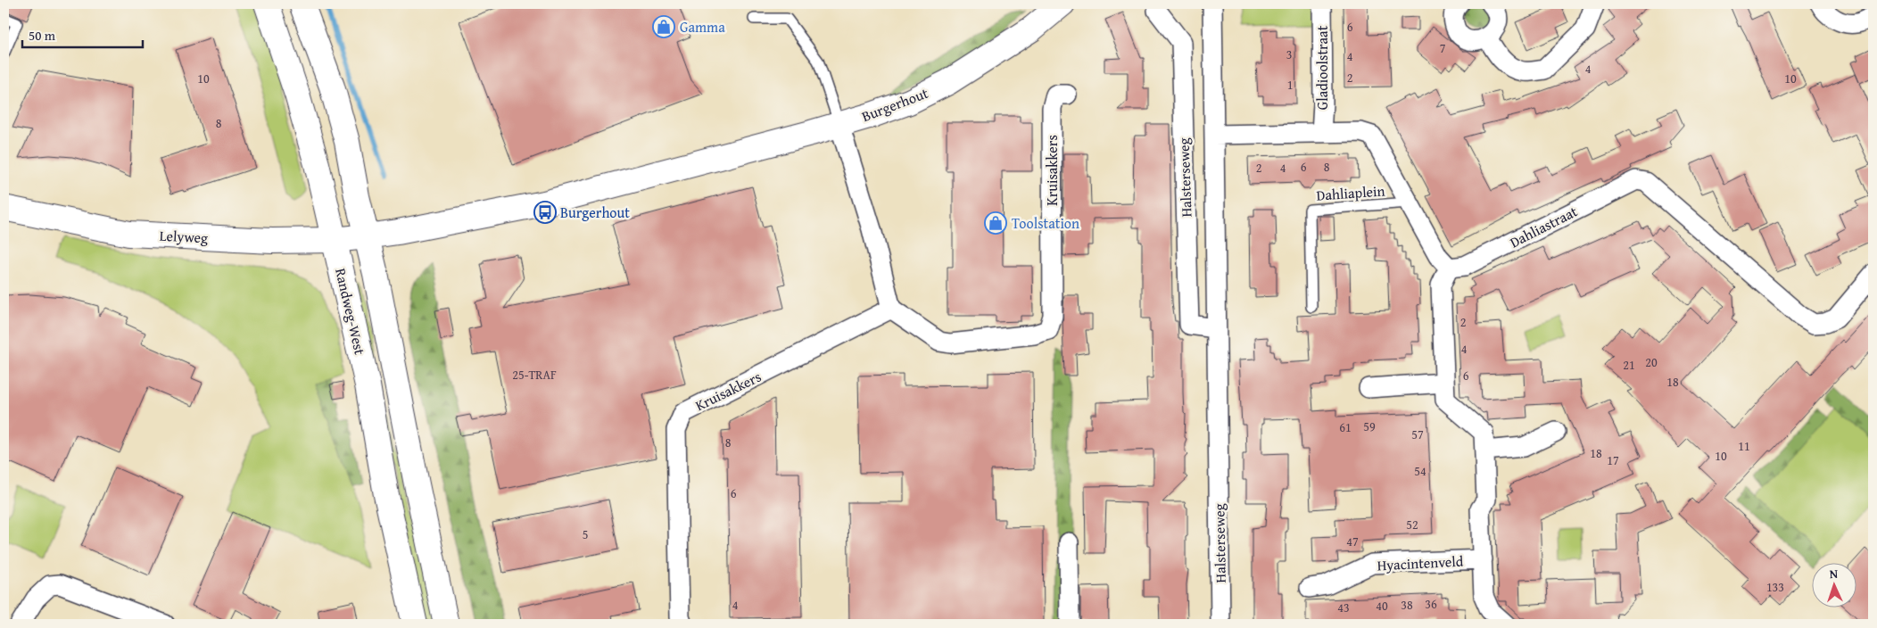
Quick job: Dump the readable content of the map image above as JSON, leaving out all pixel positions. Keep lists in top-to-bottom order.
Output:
{
  "streets": {
    "main road": ["Burgerhout", "Lelyweg", "Randweg-West"],
    "street": [
      "Gladioolstraat",
      "Kruisakkers",
      "Halsterseweg",
      "Dahliastraat",
      "Hyacintenveld"
    ],
    "lane": ["Dahliaplein"]
  },
  "crossings": [
    ["Burgerhout", "Lelyweg"],
    ["Burgerhout", "Randweg-West"],
    ["Dahliastraat", "Hyacintenveld"],
    ["Lelyweg", "Randweg-West"]
  ],
  "places": {
    "shop": ["Gamma", "Toolstation"],
    "bus stop": ["Burgerhout"]
  },
  "house_numbers": [
    "6",
    "7",
    "3",
    "4",
    "4",
    "2",
    "10",
    "10",
    "1",
    "8",
    "6",
    "8",
    "2",
    "4",
    "2",
    "4",
    "20",
    "21",
    "25-TRAF",
    "6",
    "18",
    "59",
    "61",
    "57",
    "8",
    "11",
    "18",
    "10",
    "17",
    "54",
    "6",
    "52",
    "5",
    "47",
    "133",
    "36",
    "4",
    "38",
    "40",
    "43"
  ],
  "scale_bar": "50 m",
  "north": "top"
}
